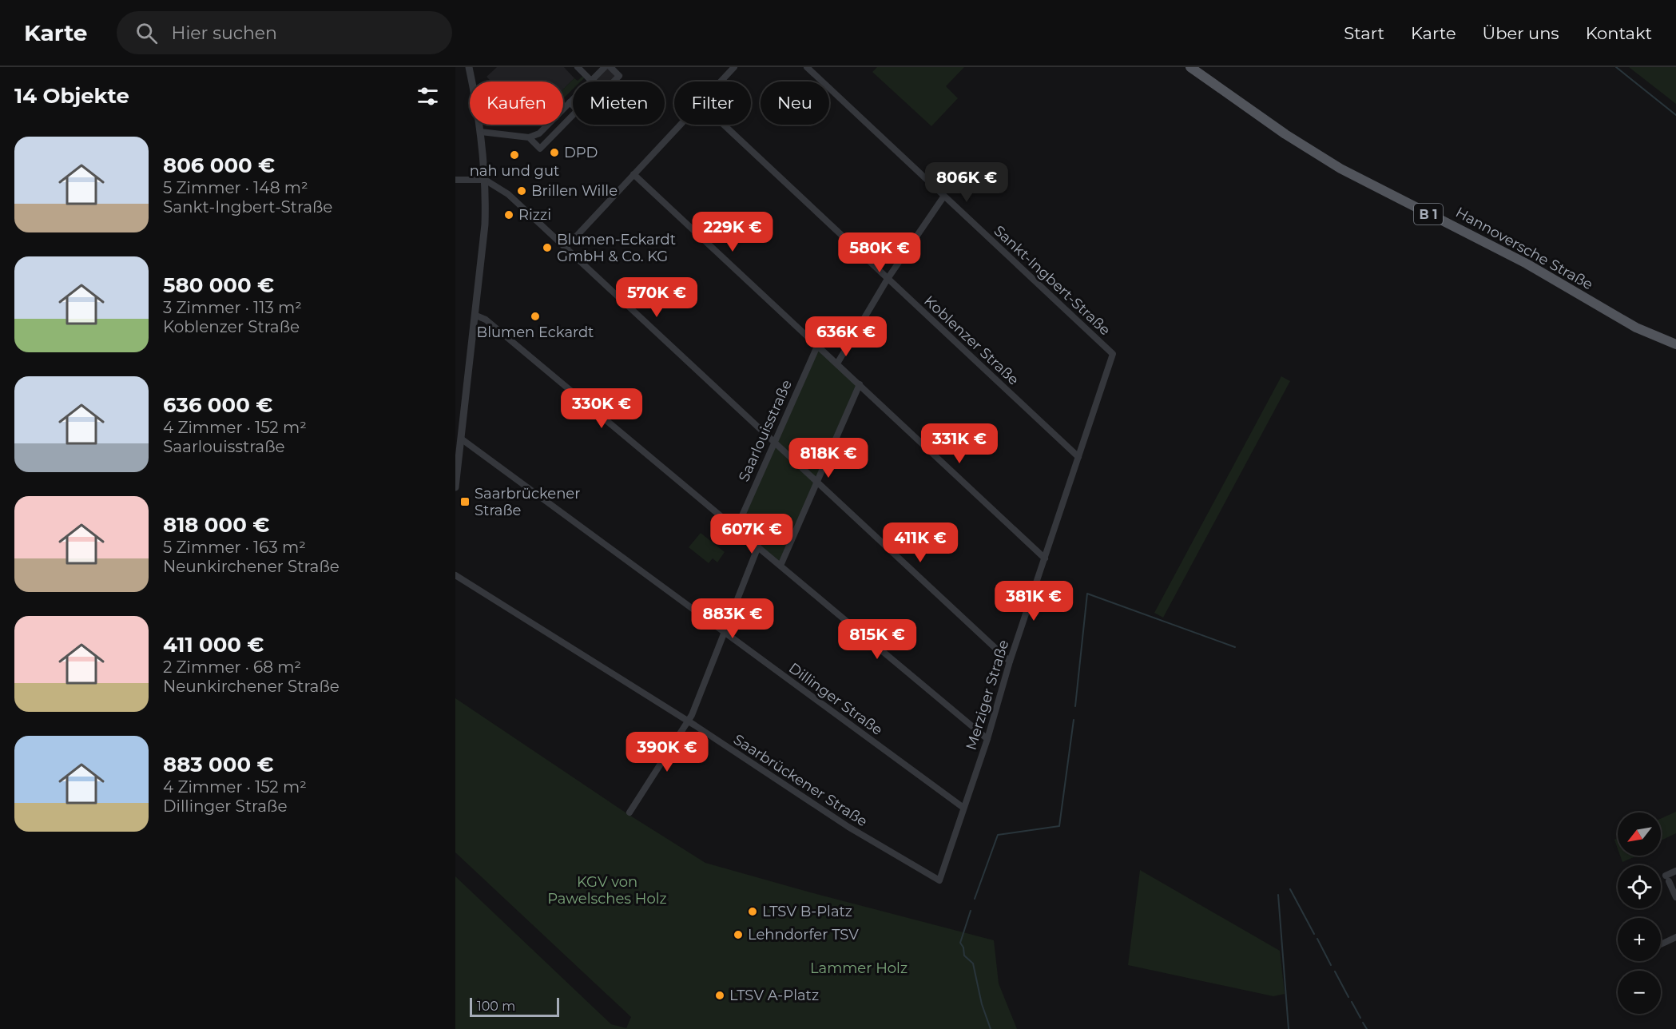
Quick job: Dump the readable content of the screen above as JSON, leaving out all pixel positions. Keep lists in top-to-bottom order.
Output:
{
  "streets": {
    "main road": ["B 1", "Hannoversche Straße"],
    "street": [
      "Sankt-Ingbert-Straße",
      "Koblenzer Straße",
      "Saarlouisstraße",
      "Merziger Straße",
      "Dillinger Straße",
      "Saarbrückener Straße"
    ]
  },
  "crossings": [
    ["Sankt-Ingbert-Straße", "Merziger Straße"],
    ["Koblenzer Straße", "Merziger Straße"],
    ["Merziger Straße", "Dillinger Straße"],
    ["Merziger Straße", "Saarbrückener Straße"]
  ],
  "parks": ["KGV von Pawelsches Holz", "Lammer Holz"],
  "places": {
    "other": [
      "DPD",
      "nah und gut",
      "Brillen Wille",
      "Rizzi",
      "Blumen-Eckardt GmbH & Co. KG",
      "Blumen Eckardt",
      "LTSV B-Platz",
      "Lehndorfer TSV",
      "LTSV A-Platz"
    ],
    "transit": ["Saarbrückener Straße"]
  },
  "scale_bar": "100 m",
  "north": "bottom left",
  "page": {
    "header": "Karte",
    "search": "Hier suchen",
    "nav": [
      "Start",
      "Karte",
      "Über uns",
      "Kontakt"
    ],
    "heading": "14 Objekte",
    "chip": [
      "Kaufen",
      "Mieten",
      "Filter",
      "Neu"
    ],
    "list": [
      {
        "name": "806 000 €",
        "note": "5 Zimmer · 148 m² · Sankt-Ingbert-Straße"
      },
      {
        "name": "580 000 €",
        "note": "3 Zimmer · 113 m² · Koblenzer Straße"
      },
      {
        "name": "636 000 €",
        "note": "4 Zimmer · 152 m² · Saarlouisstraße"
      },
      {
        "name": "818 000 €",
        "note": "5 Zimmer · 163 m² · Neunkirchener Straße"
      },
      {
        "name": "411 000 €",
        "note": "2 Zimmer · 68 m² · Neunkirchener Straße"
      },
      {
        "name": "883 000 €",
        "note": "4 Zimmer · 152 m² · Dillinger Straße"
      }
    ],
    "price": [
      "806K €",
      "229K €",
      "580K €",
      "570K €",
      "636K €",
      "330K €",
      "331K €",
      "818K €",
      "607K €",
      "411K €",
      "381K €",
      "883K €",
      "815K €",
      "390K €"
    ],
    "map_buttons": ["+", "−"],
    "scale": "100 m"
  }
}
